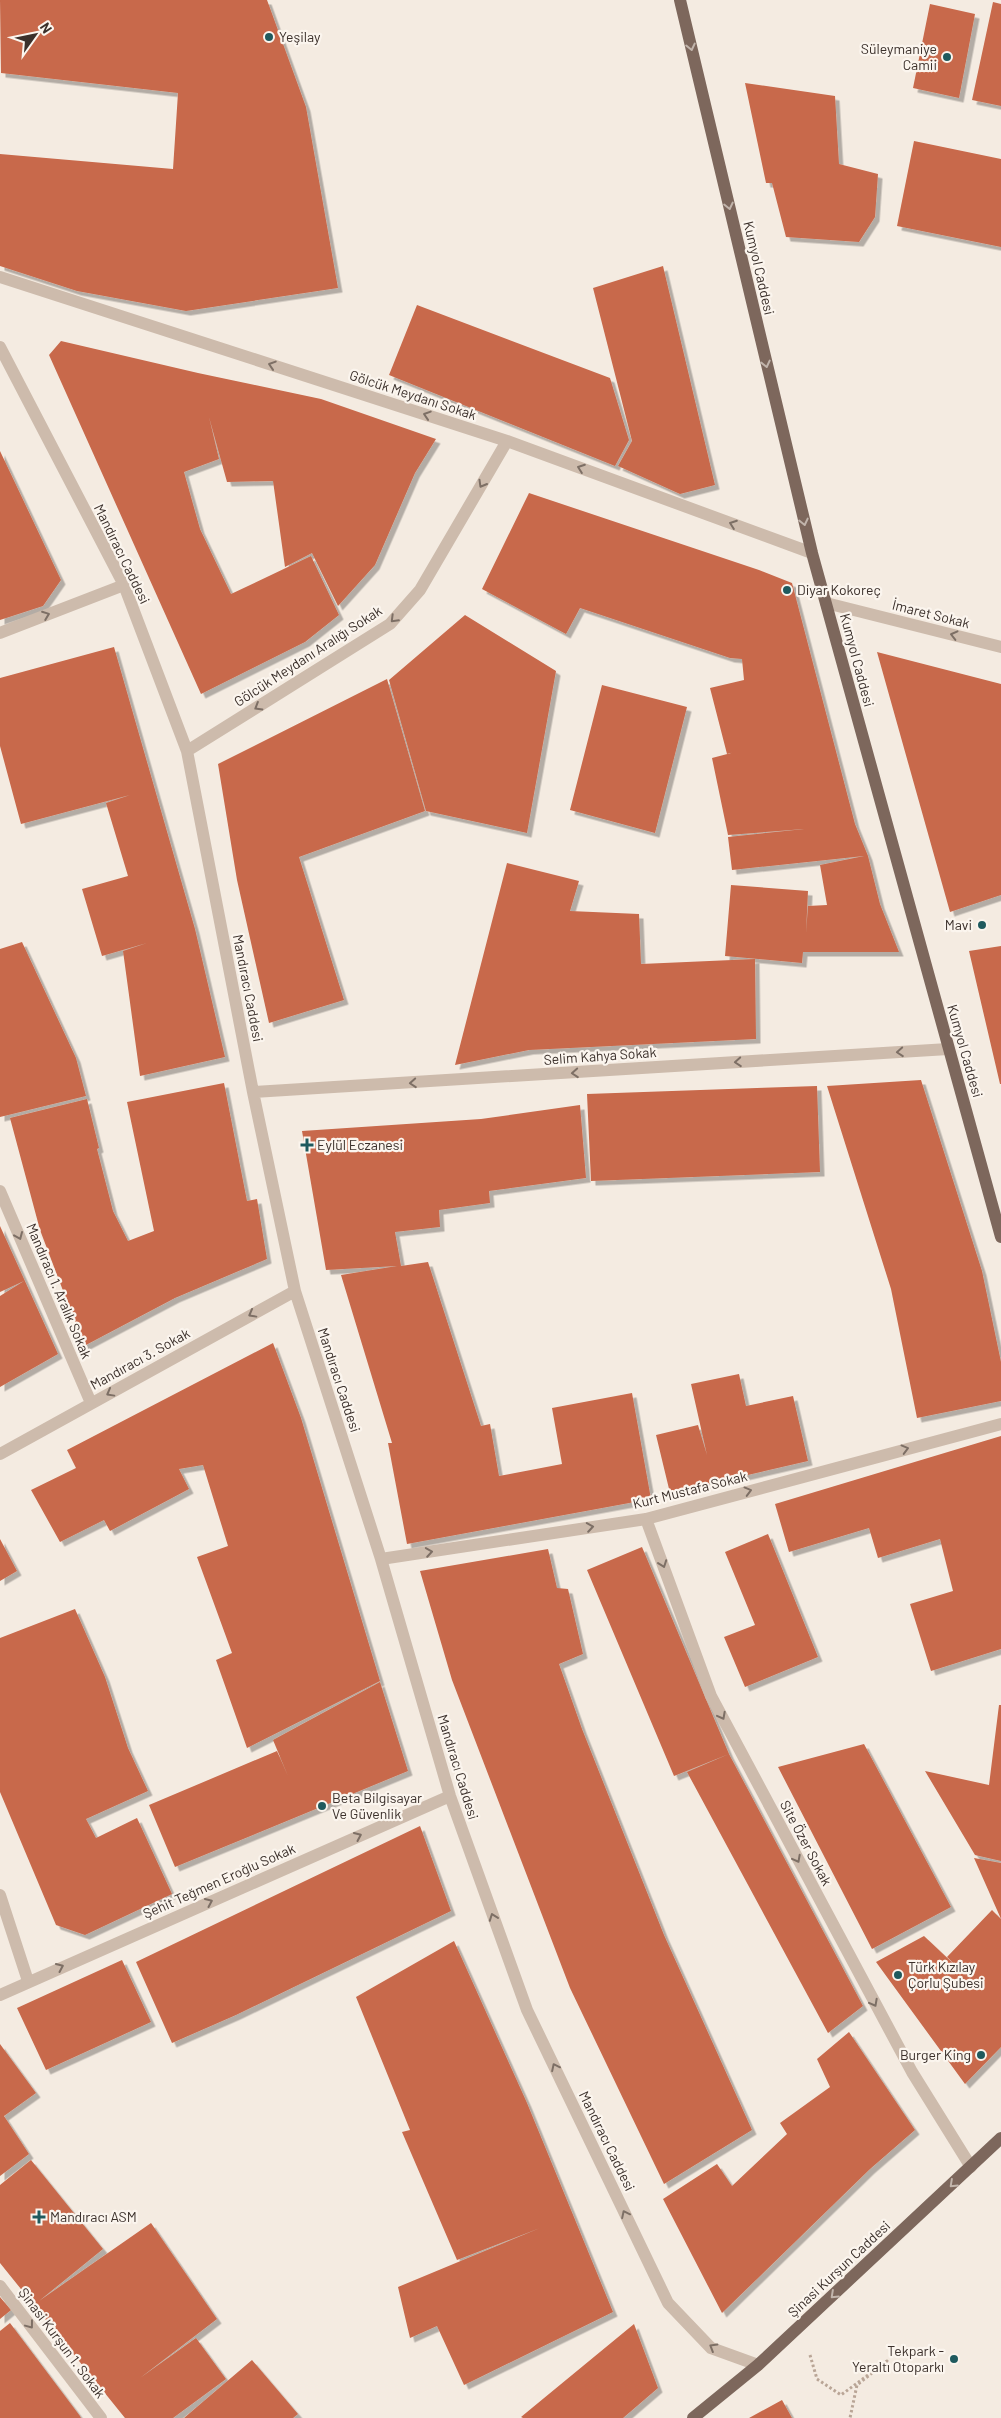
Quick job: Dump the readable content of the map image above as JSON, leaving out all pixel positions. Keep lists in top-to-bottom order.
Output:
{
  "streets": {
    "main road": ["Kumyol Caddesi", "Şinasi Kurşun Caddesi"],
    "street": [
      "Gölcük Meydanı Sokak",
      "Mandıracı Caddesi",
      "İmaret Sokak",
      "Gölcük Meydanı Aralığı Sokak",
      "Selim Kahya Sokak",
      "Mandıracı 1. Aralık Sokak",
      "Mandıracı 3. Sokak",
      "Kurt Mustafa Sokak",
      "Site Özer Sokak",
      "Şehit Teğmen Eroğlu Sokak",
      "Şinasi Kurşun 1. Sokak"
    ]
  },
  "crossings": [
    ["Kumyol Caddesi", "Gölcük Meydanı Sokak"],
    ["Kumyol Caddesi", "İmaret Sokak"],
    ["Kumyol Caddesi", "Selim Kahya Sokak"],
    ["Gölcük Meydanı Sokak", "Gölcük Meydanı Aralığı Sokak"],
    ["Mandıracı Caddesi", "Gölcük Meydanı Aralığı Sokak"],
    ["Mandıracı Caddesi", "Selim Kahya Sokak"],
    ["Mandıracı Caddesi", "Mandıracı 3. Sokak"],
    ["Mandıracı Caddesi", "Kurt Mustafa Sokak"],
    ["Mandıracı Caddesi", "Şehit Teğmen Eroğlu Sokak"],
    ["Mandıracı Caddesi", "Şinasi Kurşun Caddesi"],
    ["Mandıracı 1. Aralık Sokak", "Mandıracı 3. Sokak"],
    ["Kurt Mustafa Sokak", "Site Özer Sokak"],
    ["Site Özer Sokak", "Şinasi Kurşun Caddesi"]
  ],
  "one_way": [
    "Kumyol Caddesi",
    "Gölcük Meydanı Sokak",
    "İmaret Sokak",
    "Gölcük Meydanı Aralığı Sokak",
    "Selim Kahya Sokak",
    "Mandıracı 1. Aralık Sokak",
    "Mandıracı 3. Sokak",
    "Kurt Mustafa Sokak",
    "Site Özer Sokak",
    "Şehit Teğmen Eroğlu Sokak",
    "Şinasi Kurşun Caddesi",
    "Şinasi Kurşun 1. Sokak"
  ],
  "places": {
    "other": [
      "Yeşilay",
      "Süleymaniye Camii",
      "Diyar Kokoreç",
      "Mavi",
      "Beta Bilgisayar Ve Güvenlik",
      "Türk Kızılay Çorlu Şubesi",
      "Burger King",
      "Tekpark - Yeraltı Otoparkı"
    ],
    "health": ["Eylül Eczanesi", "Mandıracı ASM"]
  },
  "north": "top right"
}
